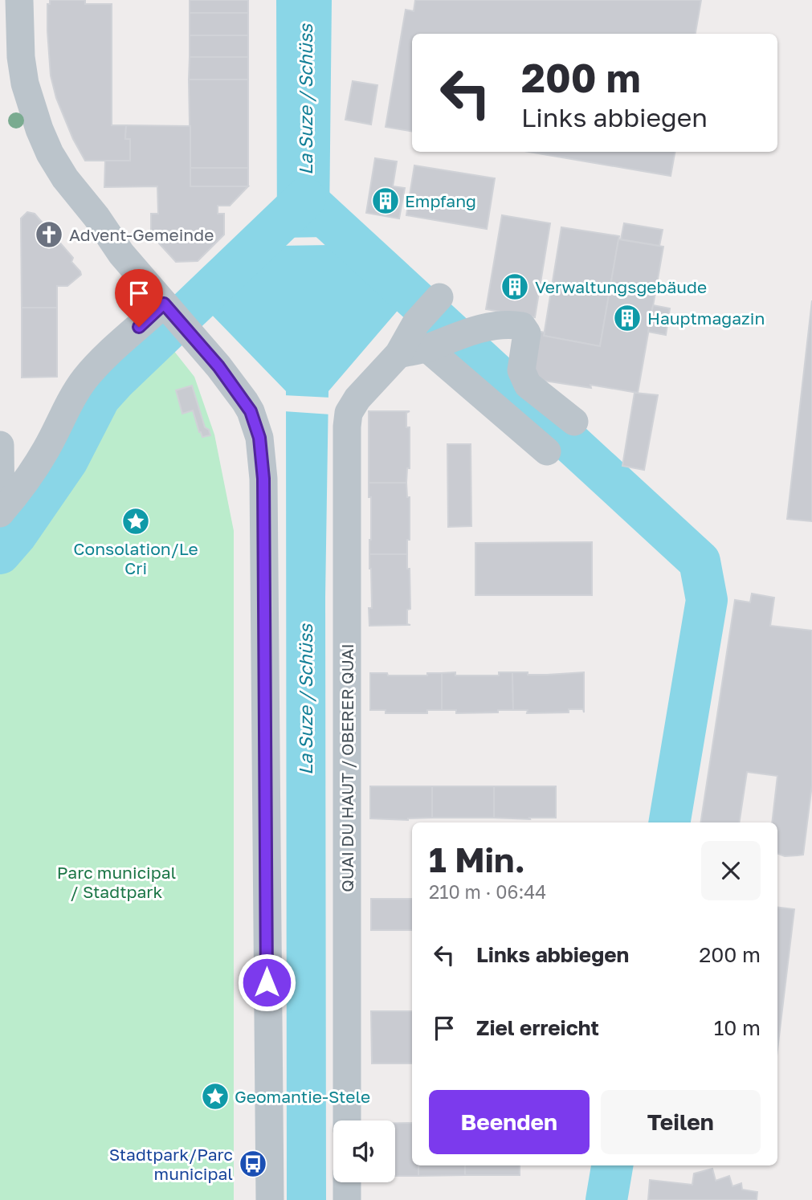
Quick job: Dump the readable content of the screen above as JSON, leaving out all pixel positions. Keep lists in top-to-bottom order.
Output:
{
  "streets": {
    "street": ["QUAI DU HAUT / OBERER QUAI"]
  },
  "water": ["La Suze / Schüss"],
  "parks": ["Parc municipal / Stadtpark"],
  "places": {
    "building": ["Empfang", "Verwaltungsgebäude", "Hauptmagazin"],
    "church": ["Advent-Gemeinde"],
    "place": ["Consolation/Le Cri", "Geomantie-Stele"],
    "bus stop": ["Stadtpark/Parc municipal"]
  },
  "page": {
    "turn": ["200 m", "Links abbiegen"],
    "heading": ["1 Min.", "210 m · 06:44"],
    "list": [
      {
        "name": "Links abbiegen",
        "value": "200 m"
      },
      {
        "name": "Ziel erreicht",
        "value": "10 m"
      }
    ],
    "buttons": ["Beenden", "Teilen"]
  }
}
